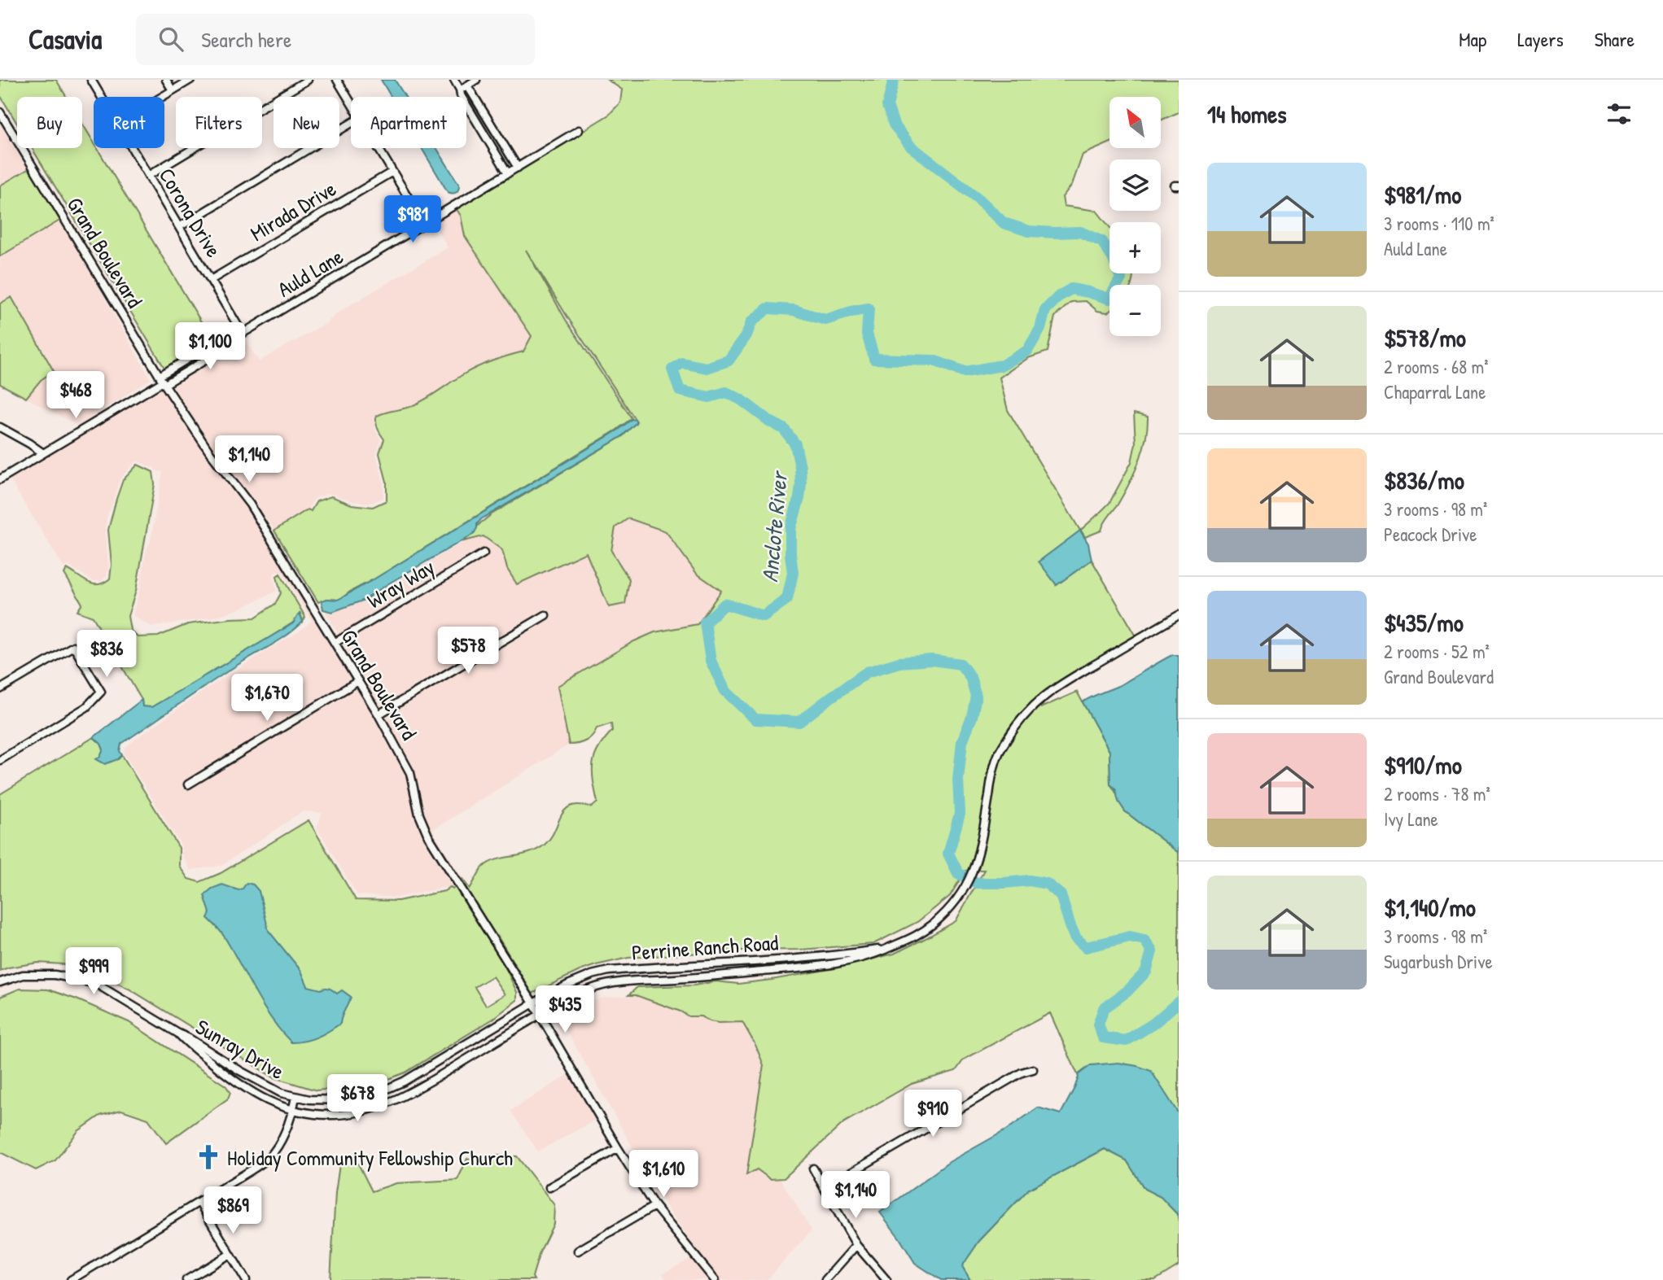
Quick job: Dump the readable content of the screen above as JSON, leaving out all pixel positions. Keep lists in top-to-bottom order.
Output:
{
  "streets": {
    "street": [
      "Mirada Drive",
      "Corona Drive",
      "Grand Boulevard",
      "Auld Lane",
      "Wray Way",
      "Perrine Ranch Road",
      "Sunray Drive"
    ]
  },
  "crossings": [
    ["Mirada Drive", "Corona Drive"],
    ["Corona Drive", "Auld Lane"],
    ["Grand Boulevard", "Auld Lane"],
    ["Grand Boulevard", "Wray Way"],
    ["Grand Boulevard", "Perrine Ranch Road"],
    ["Grand Boulevard", "Sunray Drive"],
    ["Perrine Ranch Road", "Sunray Drive"]
  ],
  "water": ["Anclote River"],
  "places": {
    "church": ["Holiday Community Fellowship Church"]
  },
  "north": "top left",
  "page": {
    "header": "Casavia",
    "search": "Search here",
    "nav": ["Map", "Layers", "Share"],
    "heading": "14 homes",
    "map_buttons": ["+", "−"],
    "chip": [
      "Buy",
      "Rent",
      "Filters",
      "New",
      "Apartment"
    ],
    "list": [
      {
        "name": "$981/mo",
        "note": "3 rooms · 110 m² · Auld Lane"
      },
      {
        "name": "$578/mo",
        "note": "2 rooms · 68 m² · Chaparral Lane"
      },
      {
        "name": "$836/mo",
        "note": "3 rooms · 98 m² · Peacock Drive"
      },
      {
        "name": "$435/mo",
        "note": "2 rooms · 52 m² · Grand Boulevard"
      },
      {
        "name": "$910/mo",
        "note": "2 rooms · 78 m² · Ivy Lane"
      },
      {
        "name": "$1,140/mo",
        "note": "3 rooms · 98 m² · Sugarbush Drive"
      }
    ],
    "price": [
      "$981",
      "$1,100",
      "$468",
      "$1,140",
      "$578",
      "$836",
      "$1,670",
      "$999",
      "$435",
      "$678",
      "$910",
      "$1,610",
      "$1,140",
      "$869"
    ]
  }
}
